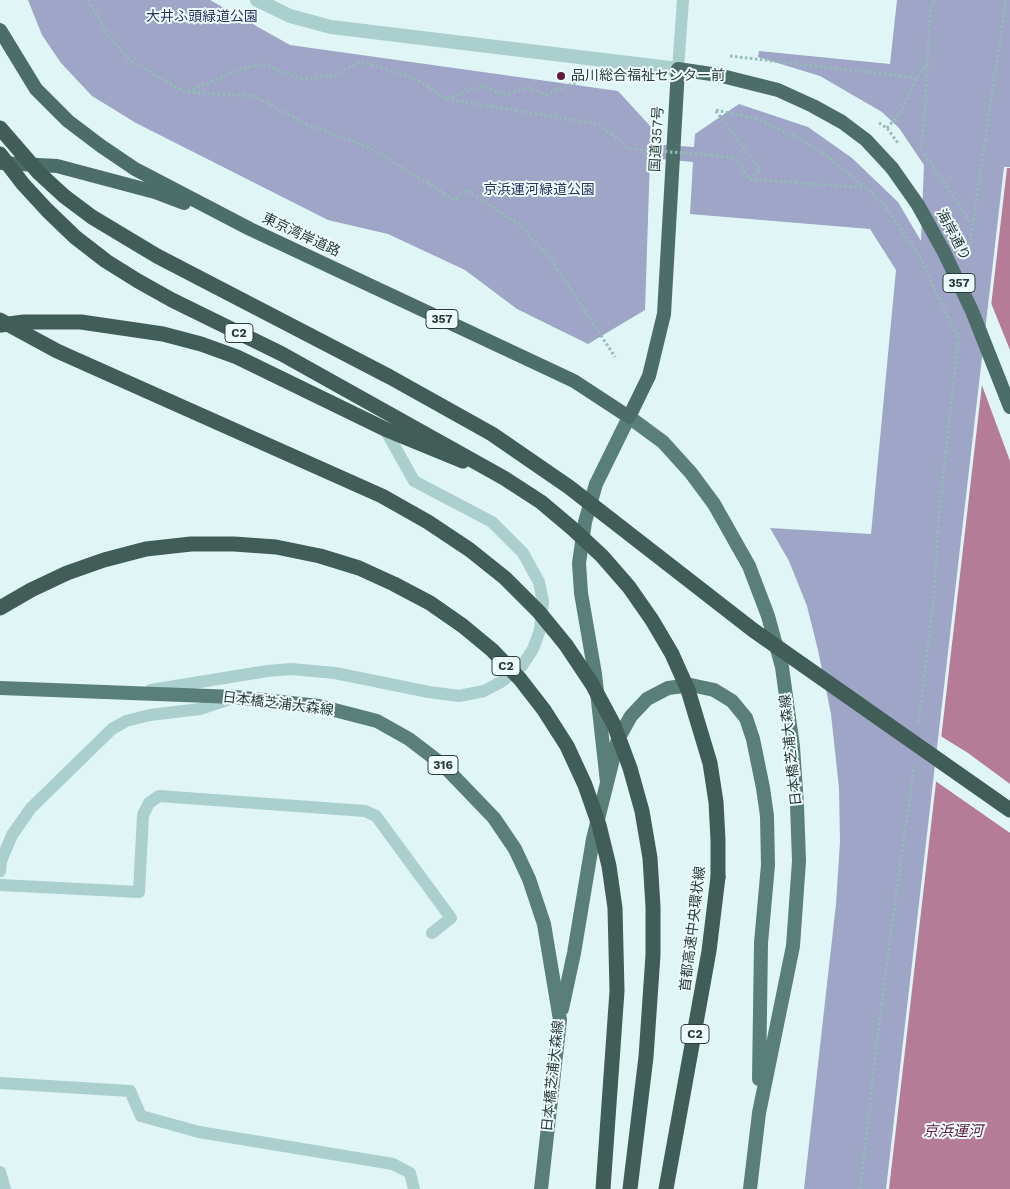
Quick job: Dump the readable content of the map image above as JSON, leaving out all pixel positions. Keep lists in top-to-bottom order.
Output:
{
  "streets": {
    "highway": [
      "国道357号",
      "東京湾岸道路",
      "海岸通り",
      "357",
      "C2",
      "首都高速中央環状線"
    ],
    "main road": ["日本橋芝浦大森線", "316"]
  },
  "crossings": [
    ["国道357号", "東京湾岸道路"],
    ["国道357号", "海岸通り"],
    ["国道357号", "日本橋芝浦大森線"],
    ["東京湾岸道路", "日本橋芝浦大森線"],
    ["C2", "首都高速中央環状線"]
  ],
  "water": ["京浜運河"],
  "parks": ["大井ふ頭緑道公園", "京浜運河緑道公園"],
  "places": ["品川総合福祉センター前"]
}
